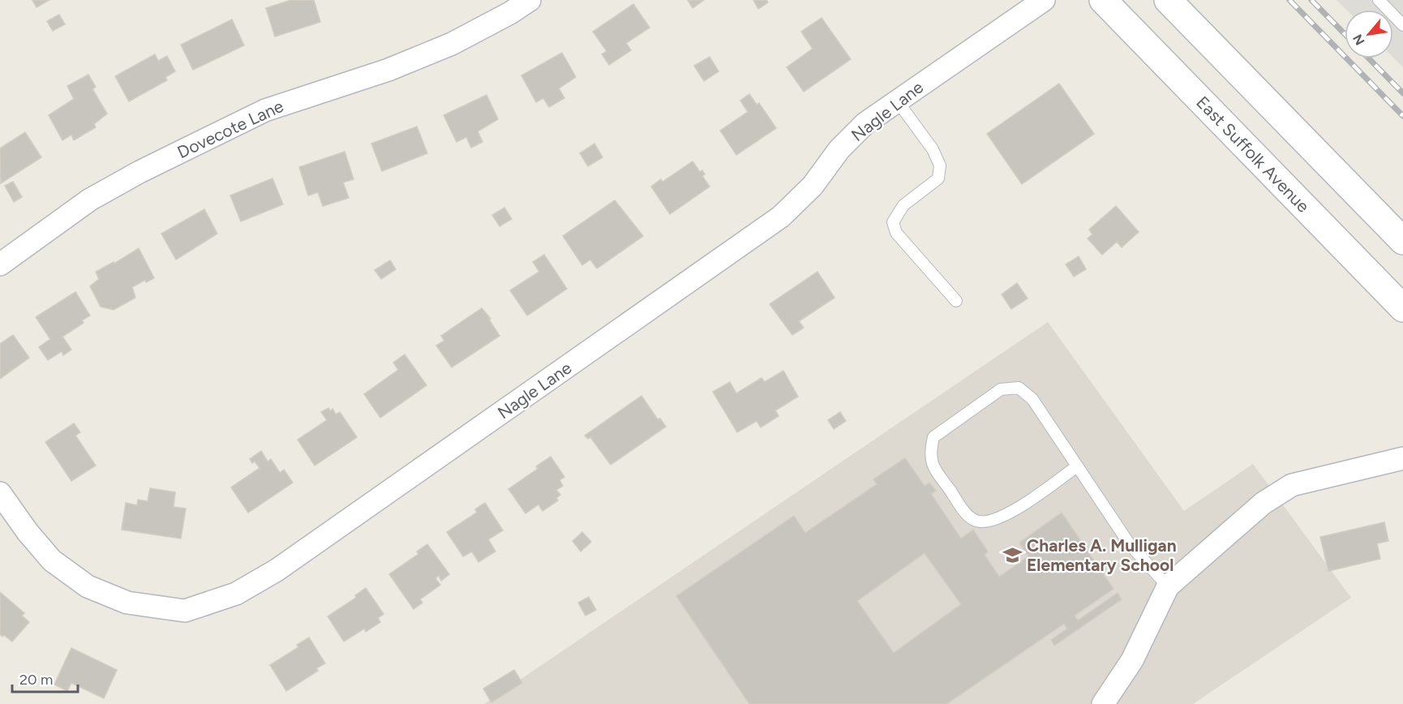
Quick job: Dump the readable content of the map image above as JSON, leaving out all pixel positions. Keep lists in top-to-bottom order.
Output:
{
  "streets": {
    "main road": ["East Suffolk Avenue"],
    "street": ["Nagle Lane", "Dovecote Lane"]
  },
  "places": {
    "school or university": ["Charles A. Mulligan Elementary School"]
  },
  "scale_bar": "20 m",
  "north": "bottom left"
}
